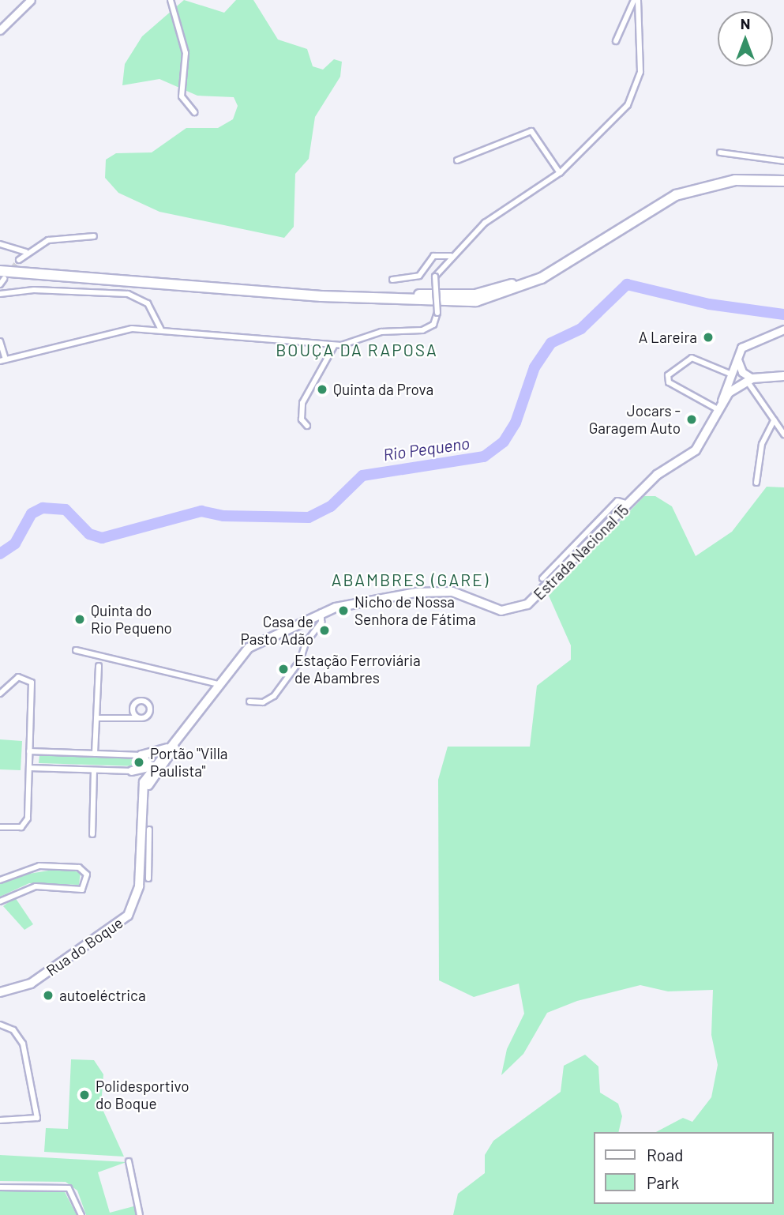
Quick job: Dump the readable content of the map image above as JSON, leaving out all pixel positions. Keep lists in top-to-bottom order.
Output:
{
  "streets": {
    "main road": ["Estrada Nacional 15", "Rua do Boque"]
  },
  "crossings": [
    ["Estrada Nacional 15", "Rua do Boque"]
  ],
  "districts": ["BOUÇA DA RAPOSA", "ABAMBRES (GARE)"],
  "water": ["Rio Pequeno"],
  "places": [
    "A Lareira",
    "Quinta da Prova",
    "Jocars - Garagem Auto",
    "Nicho de Nossa Senhora de Fátima",
    "Quinta do Rio Pequeno",
    "Casa de Pasto Adão",
    "Estação Ferroviária de Abambres",
    "Portão \"Villa Paulista\"",
    "autoeléctrica",
    "Polidesportivo do Boque"
  ],
  "legend": ["Road", "Park"],
  "north": "top"
}
